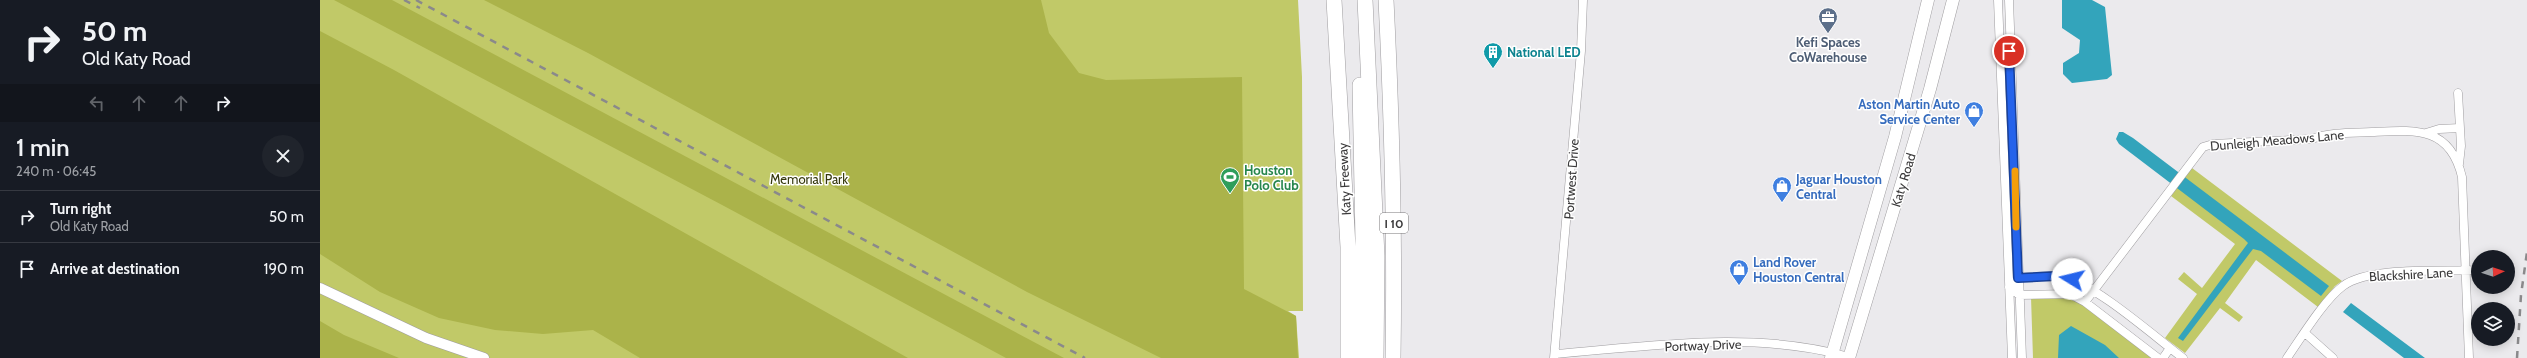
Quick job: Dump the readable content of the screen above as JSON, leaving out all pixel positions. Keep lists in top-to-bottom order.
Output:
{
  "streets": {
    "highway": ["Katy Freeway", "I 10"],
    "main road": ["Katy Road"],
    "street": [
      "Dunleigh Meadows Lane",
      "Portwest Drive",
      "Blackshire Lane",
      "Portway Drive"
    ]
  },
  "crossings": [
    ["Portwest Drive", "Portway Drive"],
    ["Katy Road", "Portway Drive"]
  ],
  "parks": ["Memorial Park"],
  "places": {
    "office": ["Kefi Spaces CoWarehouse"],
    "building": ["National LED"],
    "shop": ["Aston Martin Auto Service Center", "Jaguar Houston Central", "Land Rover Houston Central"],
    "sports": ["Houston Polo Club"]
  },
  "north": "right",
  "page": {
    "turn": ["50 m", "Old Katy Road"],
    "heading": ["1 min", "240 m · 06:45"],
    "list": [
      {
        "name": "Turn right",
        "note": "Old Katy Road",
        "value": "50 m"
      },
      {
        "name": "Arrive at destination",
        "value": "190 m"
      }
    ]
  }
}
